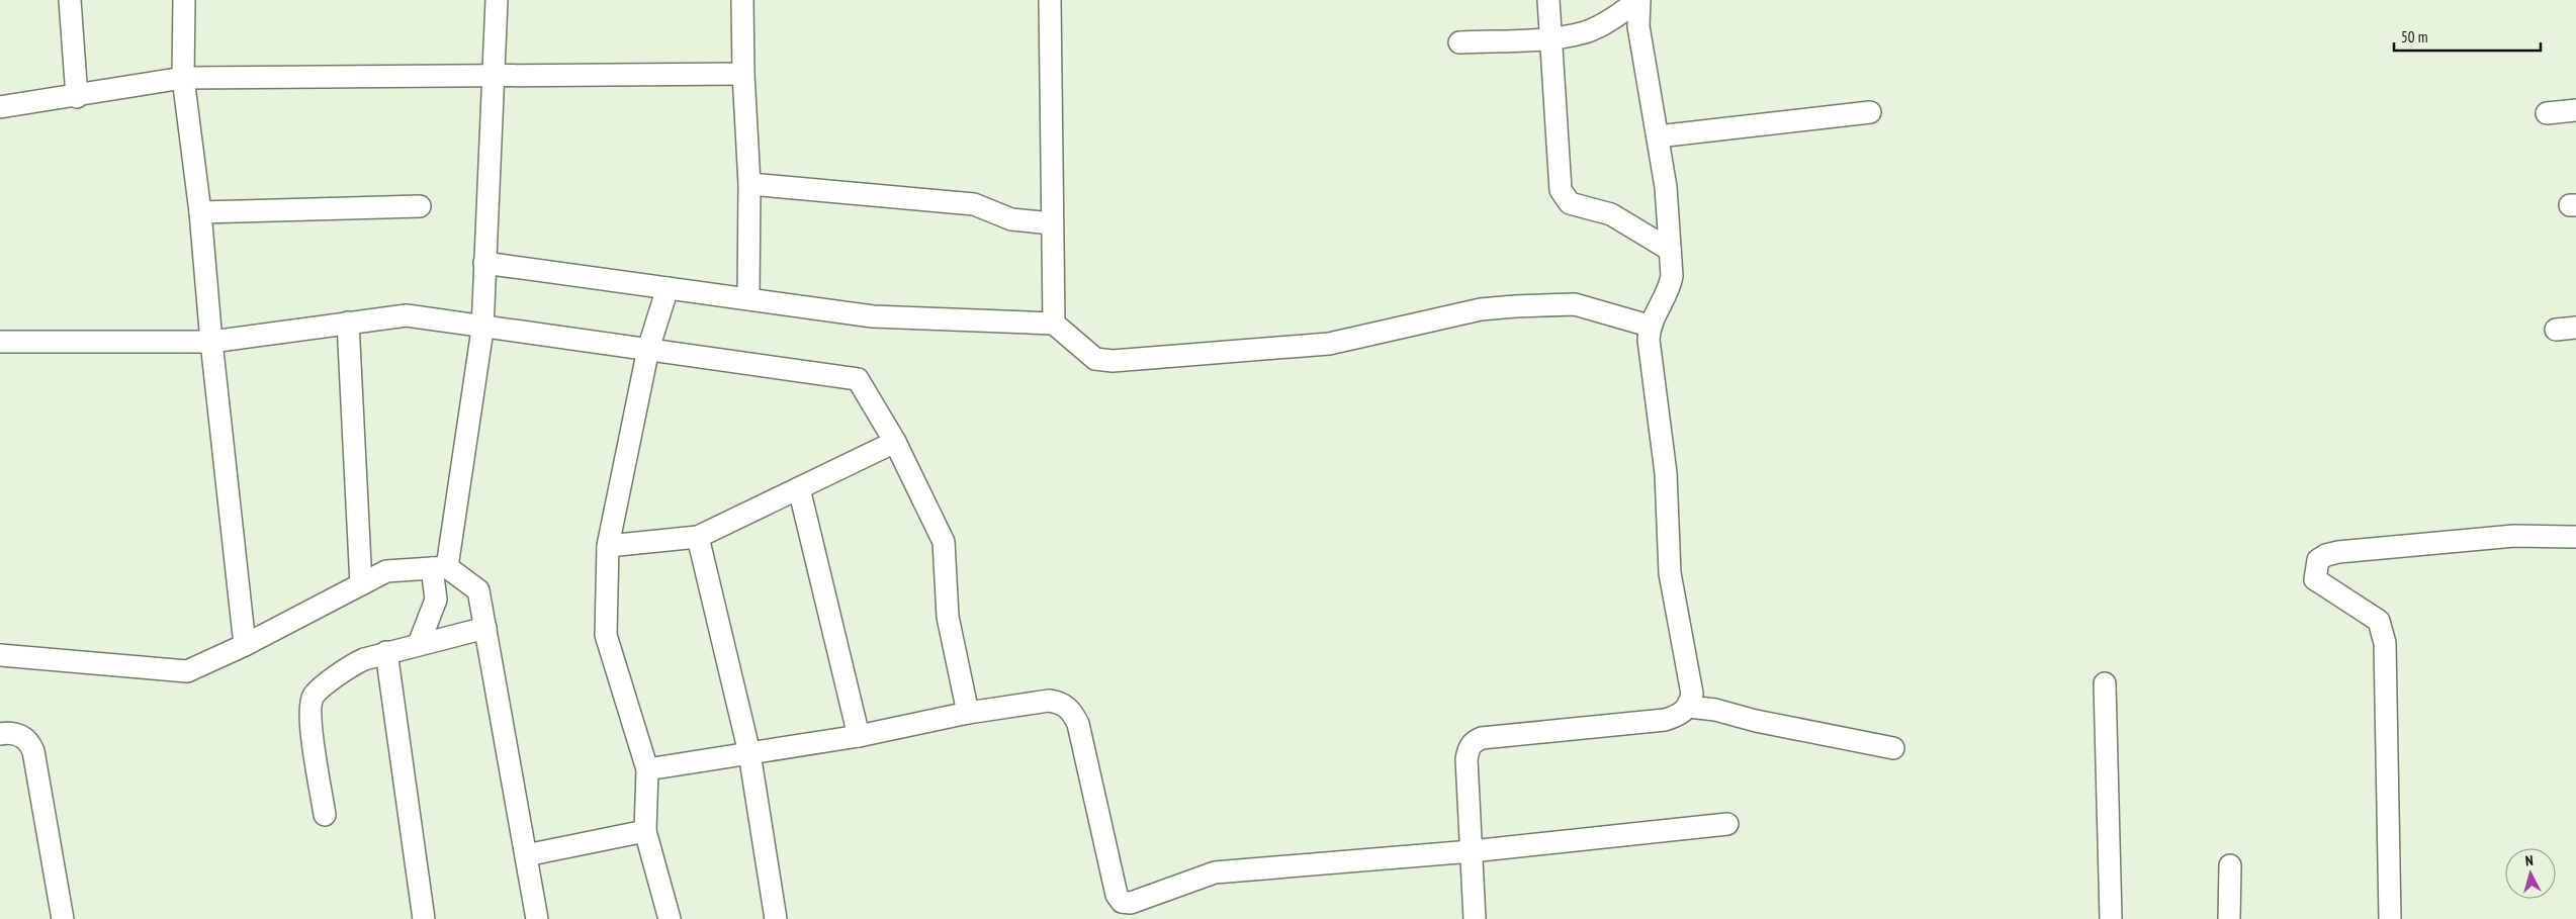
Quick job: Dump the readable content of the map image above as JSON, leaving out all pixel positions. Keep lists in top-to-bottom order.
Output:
{
  "scale_bar": "50 m",
  "north": "top"
}
